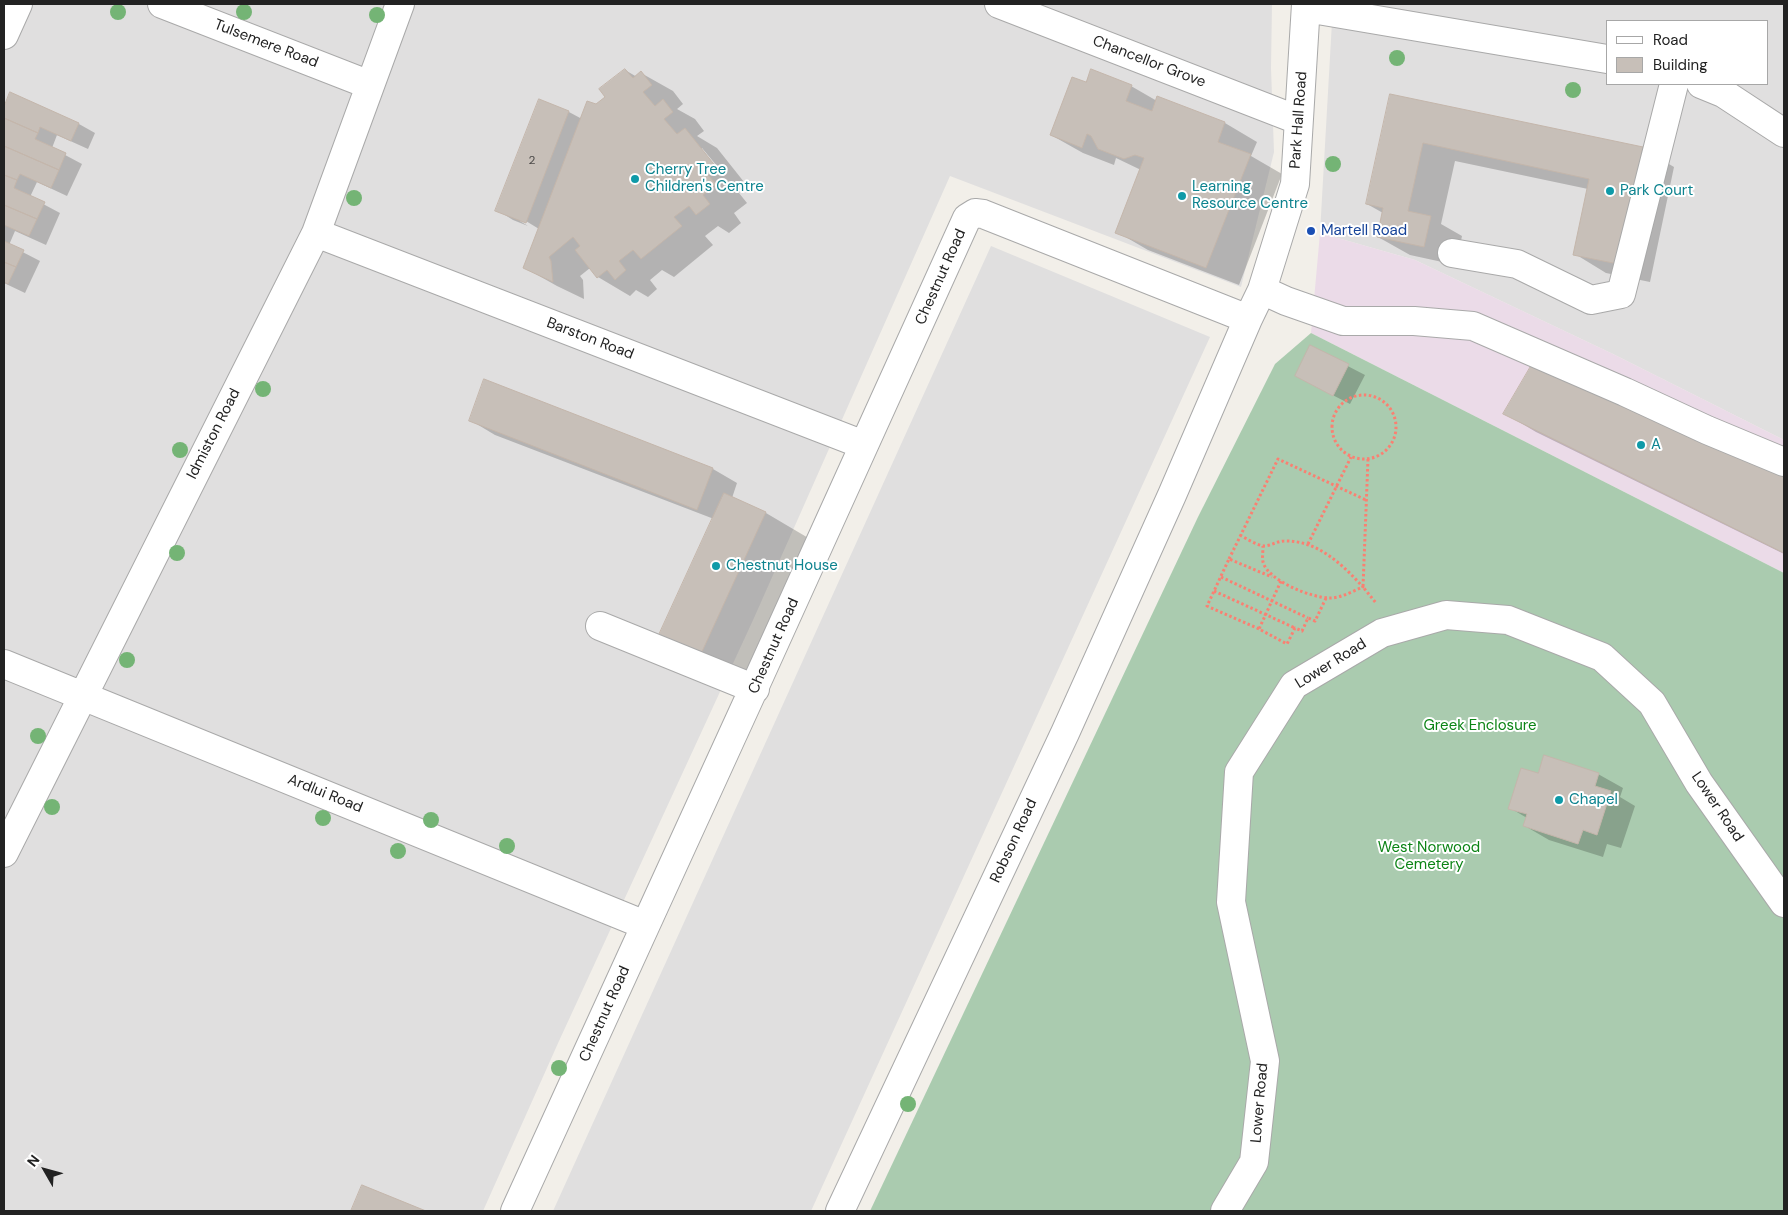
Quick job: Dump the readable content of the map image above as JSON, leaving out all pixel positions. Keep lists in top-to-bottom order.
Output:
{
  "streets": {
    "street": [
      "Tulsemere Road",
      "Chancellor Grove",
      "Park Hall Road",
      "Chestnut Road",
      "Barston Road",
      "Idmiston Road",
      "Lower Road",
      "Ardlui Road",
      "Robson Road"
    ]
  },
  "crossings": [
    ["Tulsemere Road", "Idmiston Road"],
    ["Chancellor Grove", "Park Hall Road"],
    ["Park Hall Road", "Chestnut Road"],
    ["Park Hall Road", "Robson Road"],
    ["Chestnut Road", "Barston Road"],
    ["Chestnut Road", "Ardlui Road"],
    ["Chestnut Road", "Robson Road"],
    ["Barston Road", "Idmiston Road"],
    ["Idmiston Road", "Ardlui Road"]
  ],
  "parks": ["Greek Enclosure", "West Norwood Cemetery"],
  "places": [
    "Cherry Tree Children's Centre",
    "Park Court",
    "Learning Resource Centre",
    "Martell Road",
    "A",
    "Chestnut House",
    "Chapel"
  ],
  "house_numbers": ["2"],
  "legend": ["Road", "Building"],
  "north": "top left"
}
